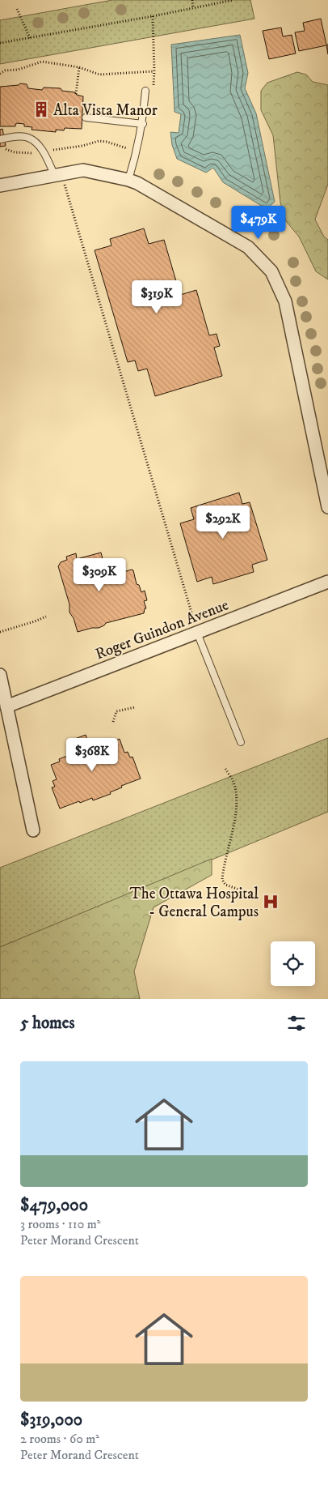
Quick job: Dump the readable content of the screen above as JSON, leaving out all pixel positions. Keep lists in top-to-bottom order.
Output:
{
  "streets": {
    "street": ["Roger Guindon Avenue"]
  },
  "places": {
    "building": ["Alta Vista Manor"],
    "hospital": ["The Ottawa Hospital - General Campus"]
  },
  "page": {
    "price": [
      "$479K",
      "$319K",
      "$292K",
      "$309K",
      "$368K"
    ],
    "heading": "5 homes",
    "list": [
      {
        "name": "$479,000",
        "note": "3 rooms · 110 m² · Peter Morand Crescent"
      },
      {
        "name": "$319,000",
        "note": "2 rooms · 60 m² · Peter Morand Crescent"
      }
    ]
  }
}
